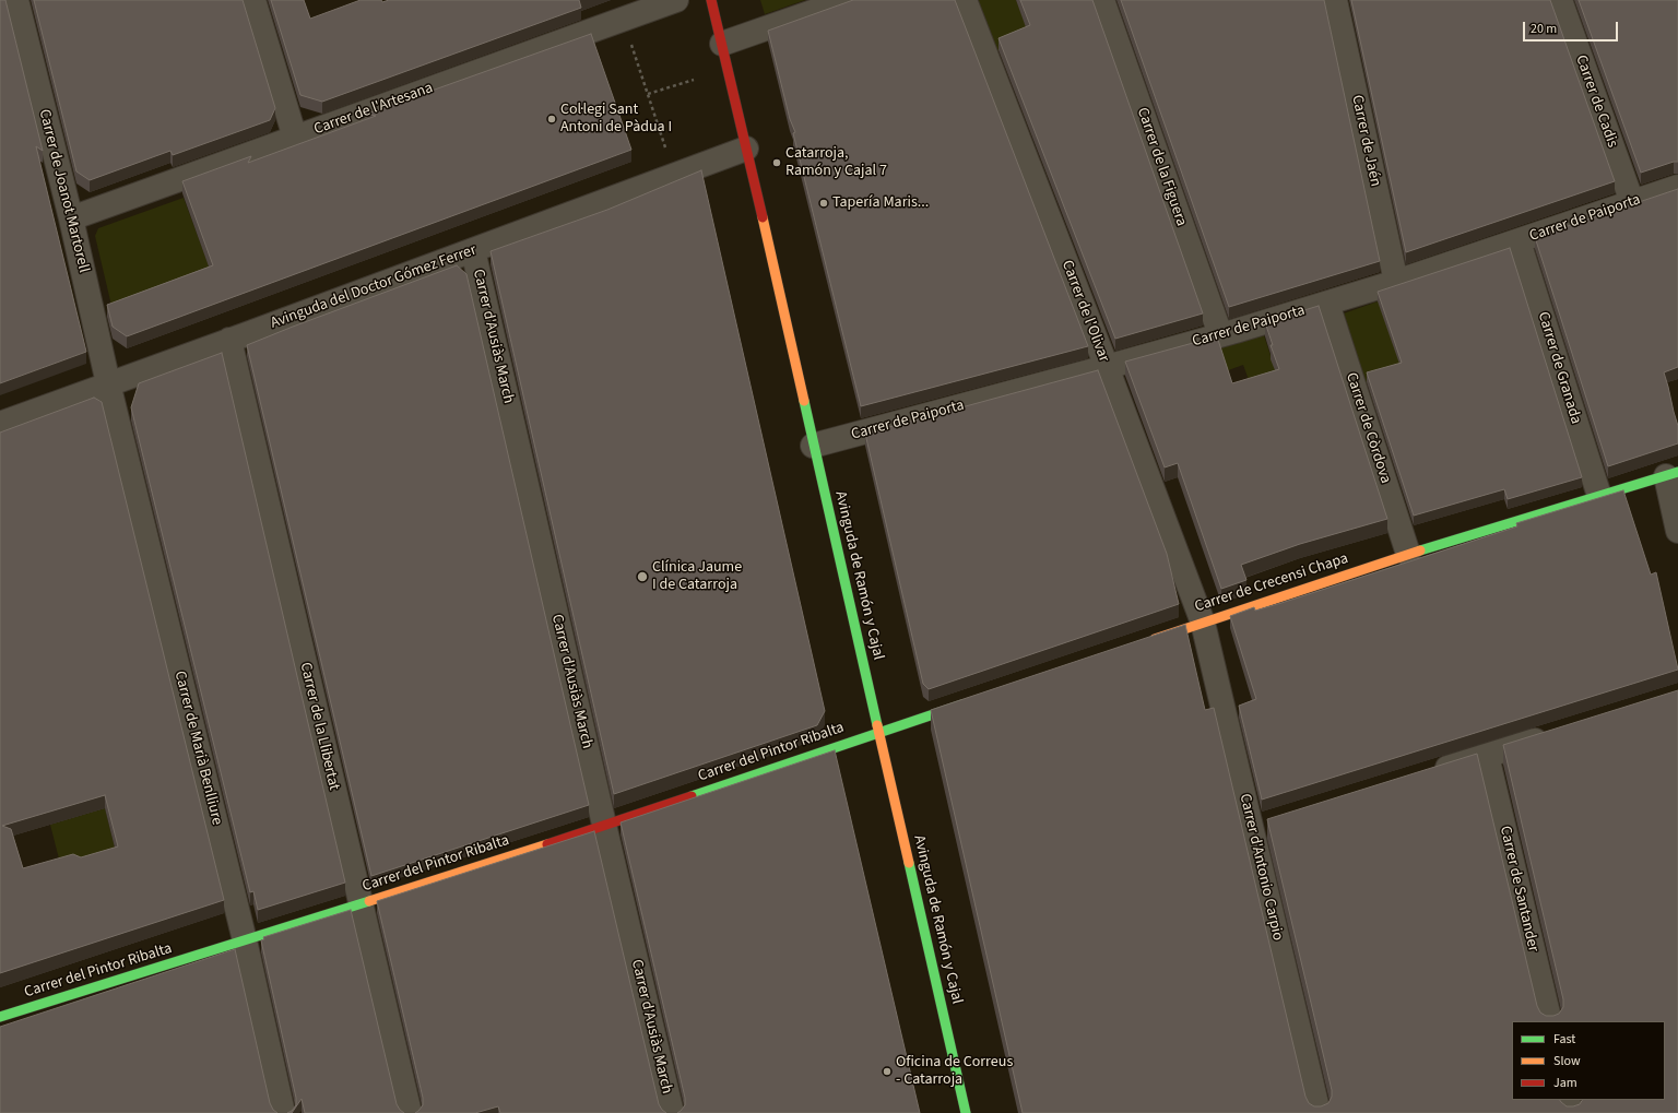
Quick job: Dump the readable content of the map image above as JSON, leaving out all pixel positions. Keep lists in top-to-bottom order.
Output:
{
  "streets": {
    "street": [
      "Carrer de Cadis",
      "Carrer de l'Artesana",
      "Carrer de Jaén",
      "Carrer de la Figuera",
      "Carrer de Joanot Martorell",
      "Carrer de Paiporta",
      "Avinguda del Doctor Gómez Ferrer",
      "Carrer de l'Olivar",
      "Carrer d'Ausiàs March",
      "Carrer de Granada",
      "Carrer de Còrdova",
      "Avinguda de Ramón y Cajal",
      "Carrer de Crecensi Chapa",
      "Carrer de la Llibertat",
      "Carrer de Marià Benlliure",
      "Carrer del Pintor Ribalta",
      "Carrer d'Antonio Carpio",
      "Carrer de Santander"
    ]
  },
  "crossings": [
    ["Carrer de Cadis", "Carrer de Paiporta"],
    ["Carrer de l'Artesana", "Carrer de Joanot Martorell"],
    ["Carrer de Jaén", "Carrer de Paiporta"],
    ["Carrer de la Figuera", "Carrer de Paiporta"],
    ["Carrer de Joanot Martorell", "Avinguda del Doctor Gómez Ferrer"],
    ["Carrer de Joanot Martorell", "Carrer de Marià Benlliure"],
    ["Carrer de Paiporta", "Carrer de l'Olivar"],
    ["Carrer de Paiporta", "Carrer de Granada"],
    ["Carrer de Paiporta", "Carrer de Còrdova"],
    ["Carrer de Paiporta", "Avinguda de Ramón y Cajal"],
    ["Avinguda del Doctor Gómez Ferrer", "Carrer d'Ausiàs March"],
    ["Avinguda del Doctor Gómez Ferrer", "Avinguda de Ramón y Cajal"],
    ["Avinguda del Doctor Gómez Ferrer", "Carrer de la Llibertat"],
    ["Avinguda del Doctor Gómez Ferrer", "Carrer de Marià Benlliure"],
    ["Carrer de l'Olivar", "Carrer de Crecensi Chapa"],
    ["Carrer de l'Olivar", "Carrer d'Antonio Carpio"],
    ["Carrer d'Ausiàs March", "Carrer del Pintor Ribalta"],
    ["Carrer de Granada", "Carrer de Crecensi Chapa"],
    ["Carrer de Còrdova", "Carrer de Crecensi Chapa"],
    ["Avinguda de Ramón y Cajal", "Carrer del Pintor Ribalta"],
    ["Carrer de Crecensi Chapa", "Carrer d'Antonio Carpio"],
    ["Carrer de la Llibertat", "Carrer del Pintor Ribalta"],
    ["Carrer de Marià Benlliure", "Carrer del Pintor Ribalta"]
  ],
  "places": [
    "Col·legi Sant Antoni de Pàdua I",
    "Catarroja, Ramón y Cajal 7",
    "Tapería Maris...",
    "Clínica Jaume I de Catarroja",
    "Oficina de Correus - Catarroja"
  ],
  "legend": ["Fast", "Slow", "Jam"],
  "scale_bar": "20 m"
}
